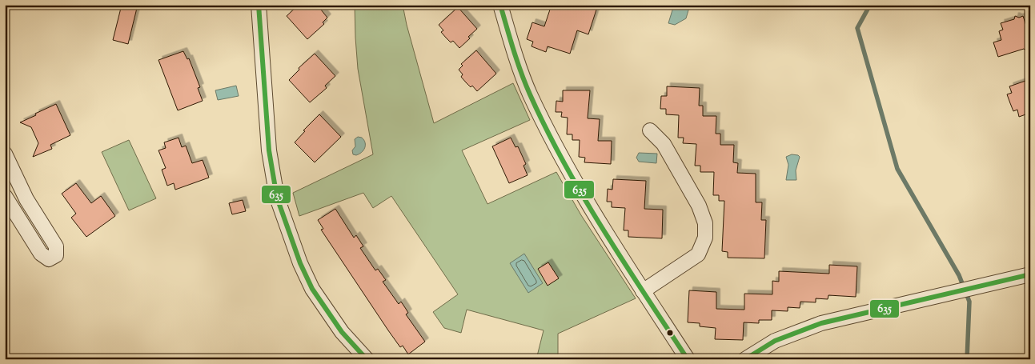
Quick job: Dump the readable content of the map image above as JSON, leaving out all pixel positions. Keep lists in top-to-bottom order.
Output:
{
  "lines": ["transit line 635"]
}
